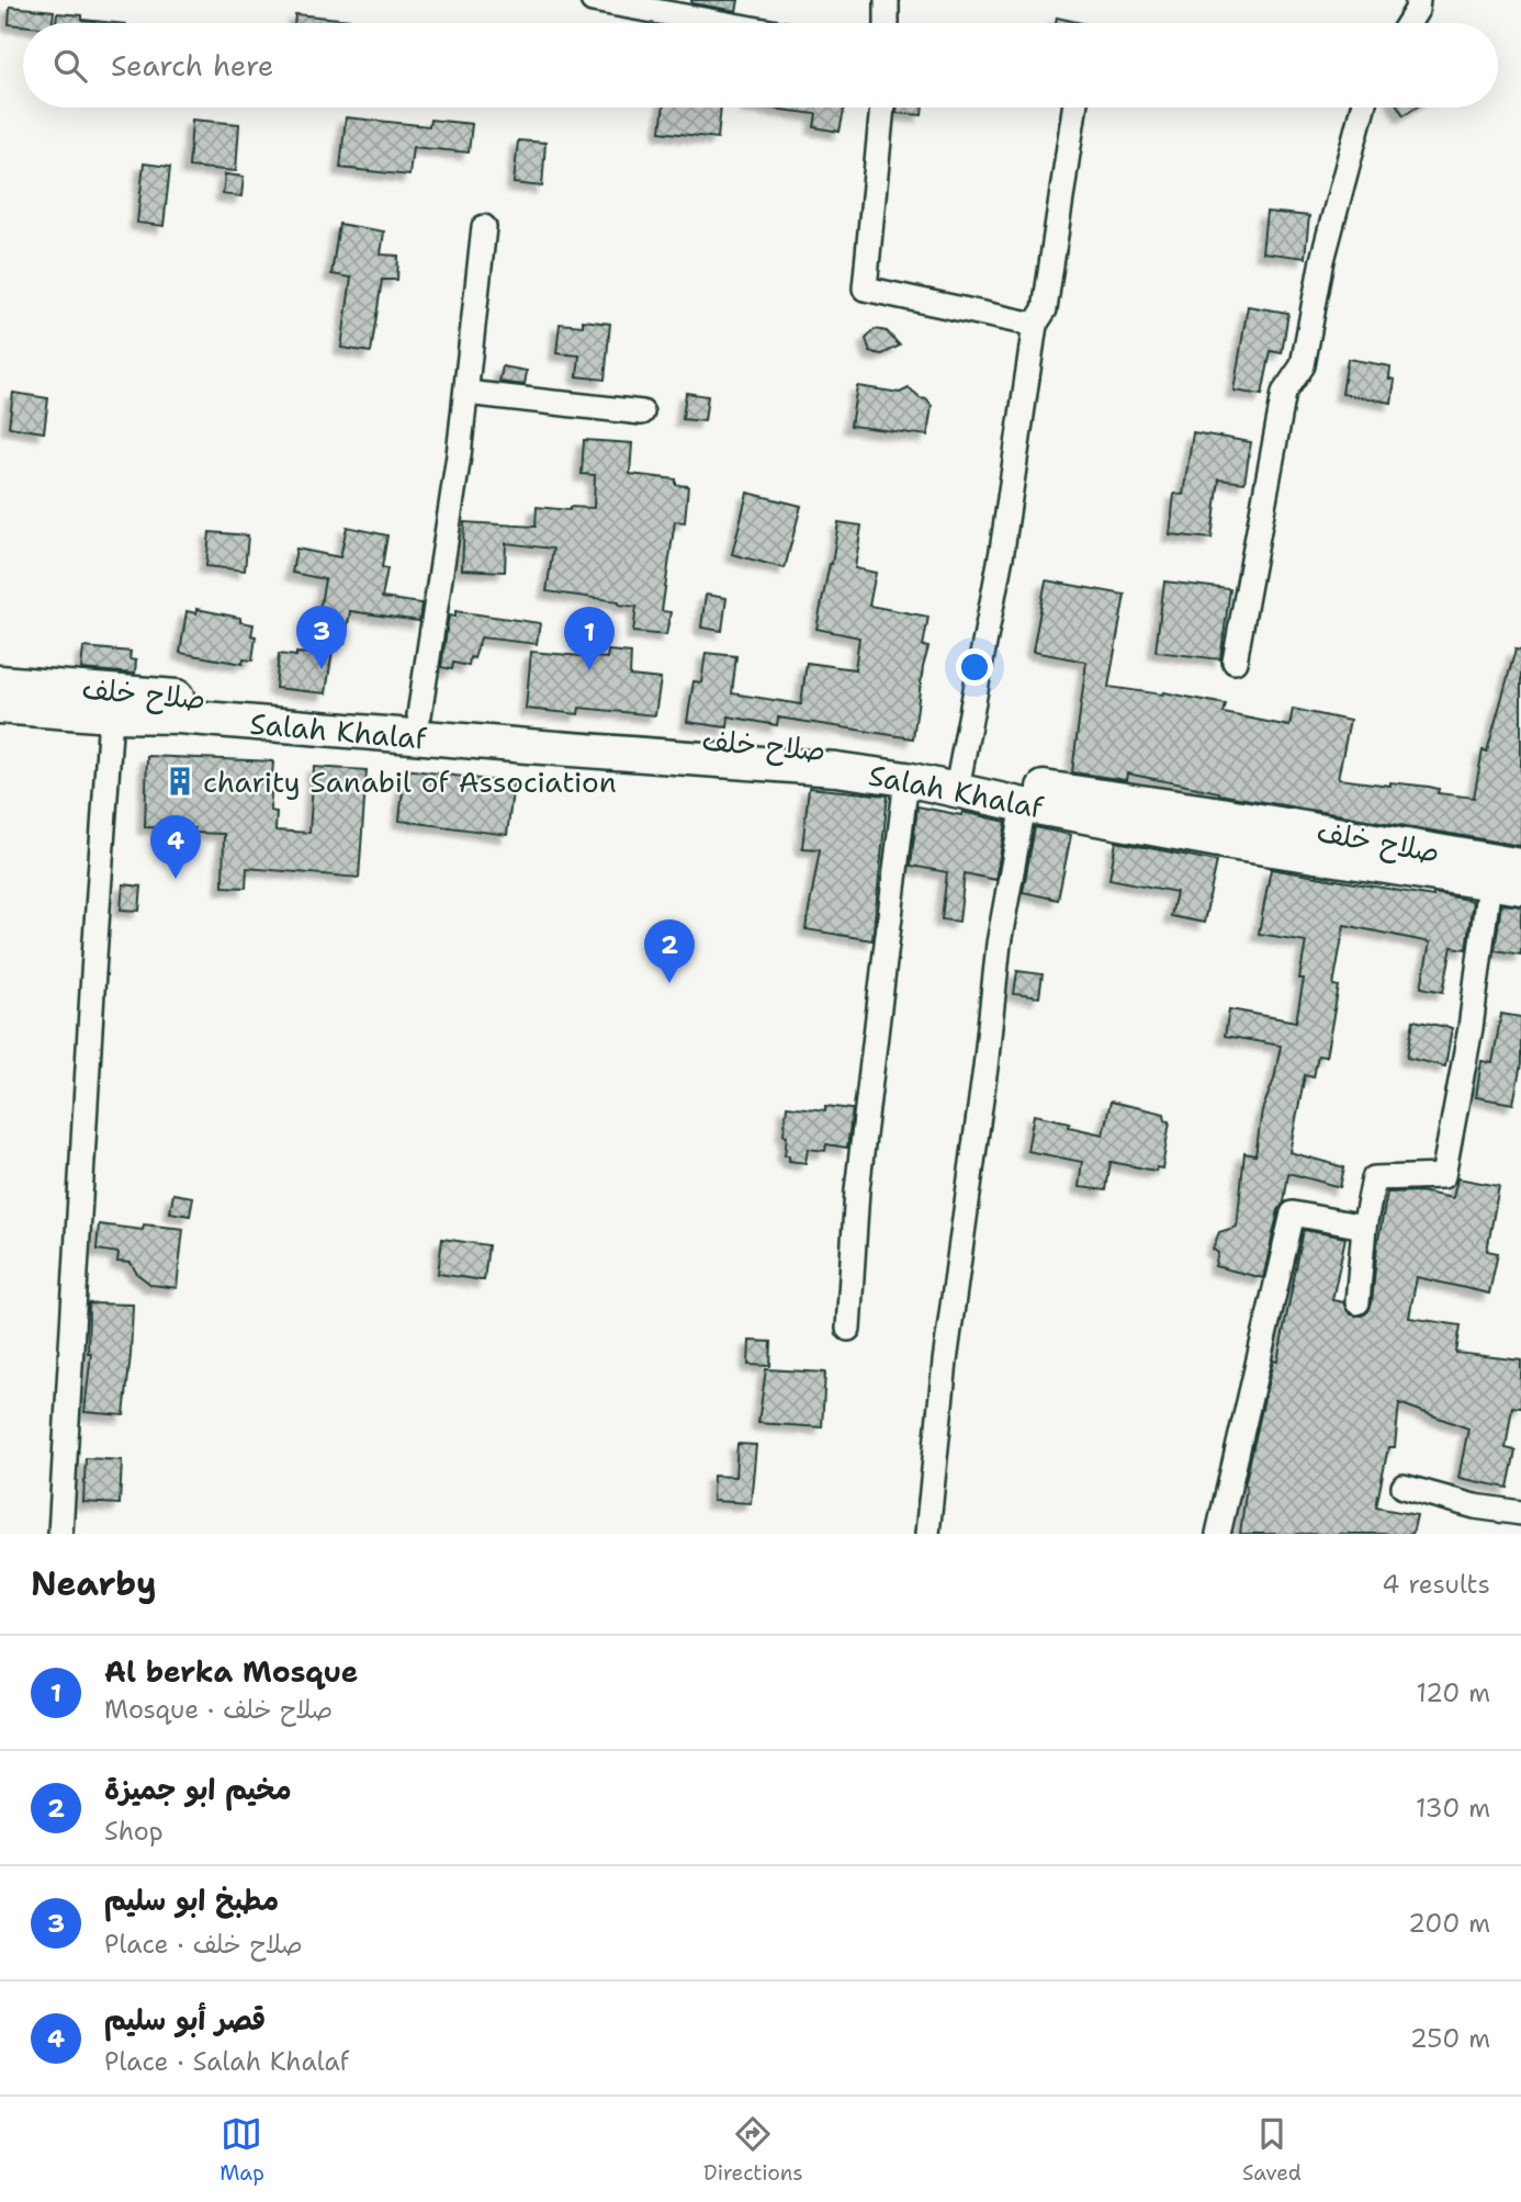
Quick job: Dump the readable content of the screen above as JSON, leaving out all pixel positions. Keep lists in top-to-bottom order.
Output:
{
  "streets": {
    "main road": ["صلاح خلف", "Salah Khalaf"]
  },
  "crossings": [
    ["صلاح خلف", "Salah Khalaf"]
  ],
  "places": {
    "building": ["charity Sanabil of Association"]
  },
  "page": {
    "search": "Search here",
    "pins": [
      "3",
      "1",
      "4",
      "2"
    ],
    "heading": ["Nearby", "4 results"],
    "list": [
      {
        "mark": "1",
        "name": "Al berka Mosque",
        "note": "Mosque · صلاح خلف",
        "value": "120 m"
      },
      {
        "mark": "2",
        "name": "مخيم ابو جميزة",
        "note": "Shop",
        "value": "130 m"
      },
      {
        "mark": "3",
        "name": "مطبخ ابو سليم",
        "note": "Place · صلاح خلف",
        "value": "200 m"
      },
      {
        "mark": "4",
        "name": "قصر أبو سليم",
        "note": "Place · Salah Khalaf",
        "value": "250 m"
      }
    ],
    "nav": ["Map", "Directions", "Saved"]
  }
}
